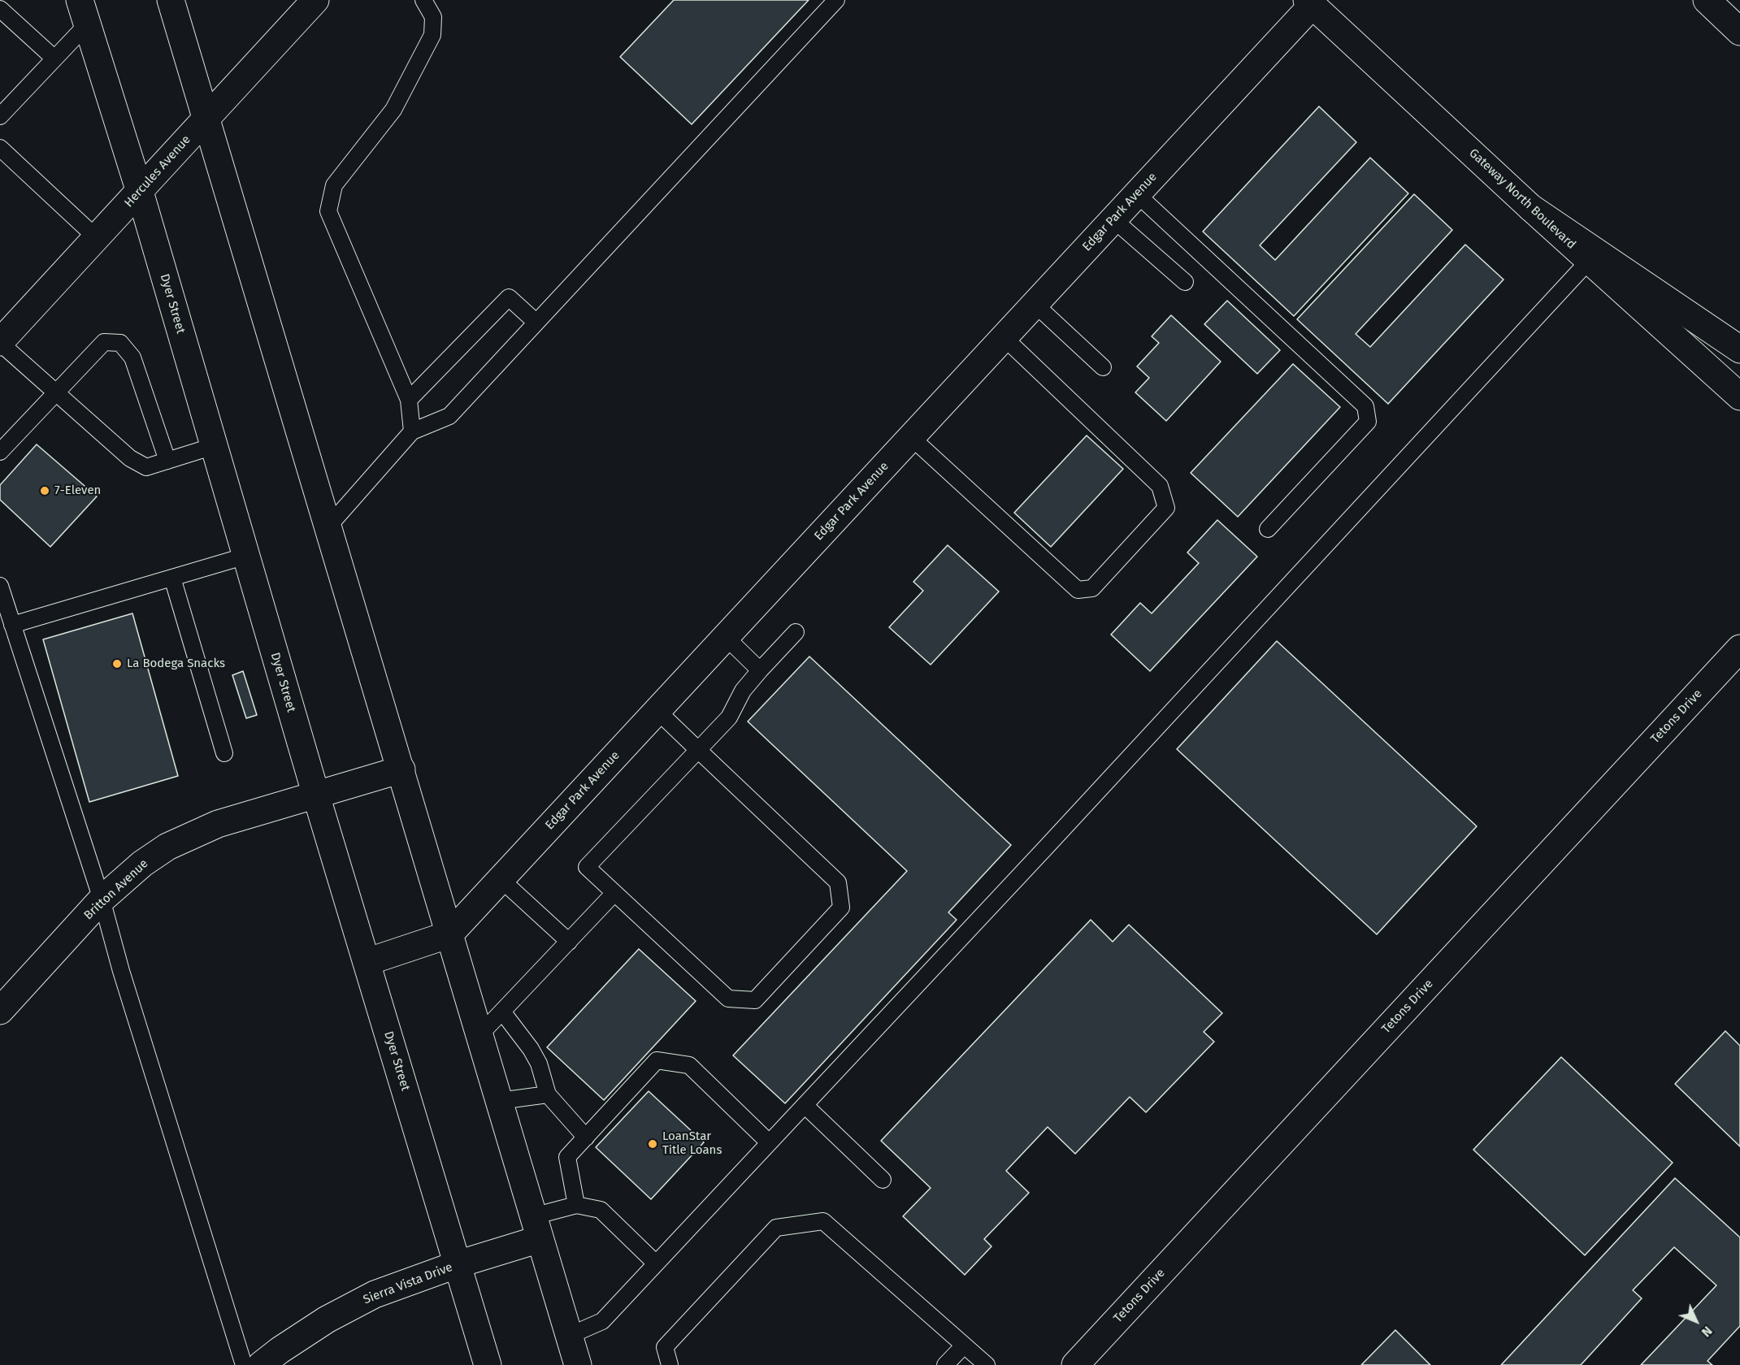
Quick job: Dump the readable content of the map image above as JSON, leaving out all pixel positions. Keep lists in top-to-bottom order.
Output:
{
  "streets": {
    "main road": [
      "Hercules Avenue",
      "Gateway North Boulevard",
      "Edgar Park Avenue",
      "Dyer Street",
      "Tetons Drive",
      "Britton Avenue",
      "Sierra Vista Drive"
    ]
  },
  "crossings": [
    ["Hercules Avenue", "Dyer Street"],
    ["Gateway North Boulevard", "Edgar Park Avenue"],
    ["Edgar Park Avenue", "Dyer Street"],
    ["Dyer Street", "Britton Avenue"],
    ["Dyer Street", "Sierra Vista Drive"]
  ],
  "places": ["7-Eleven", "La Bodega Snacks", "LoanStar Title Loans"],
  "north": "bottom right"
}
